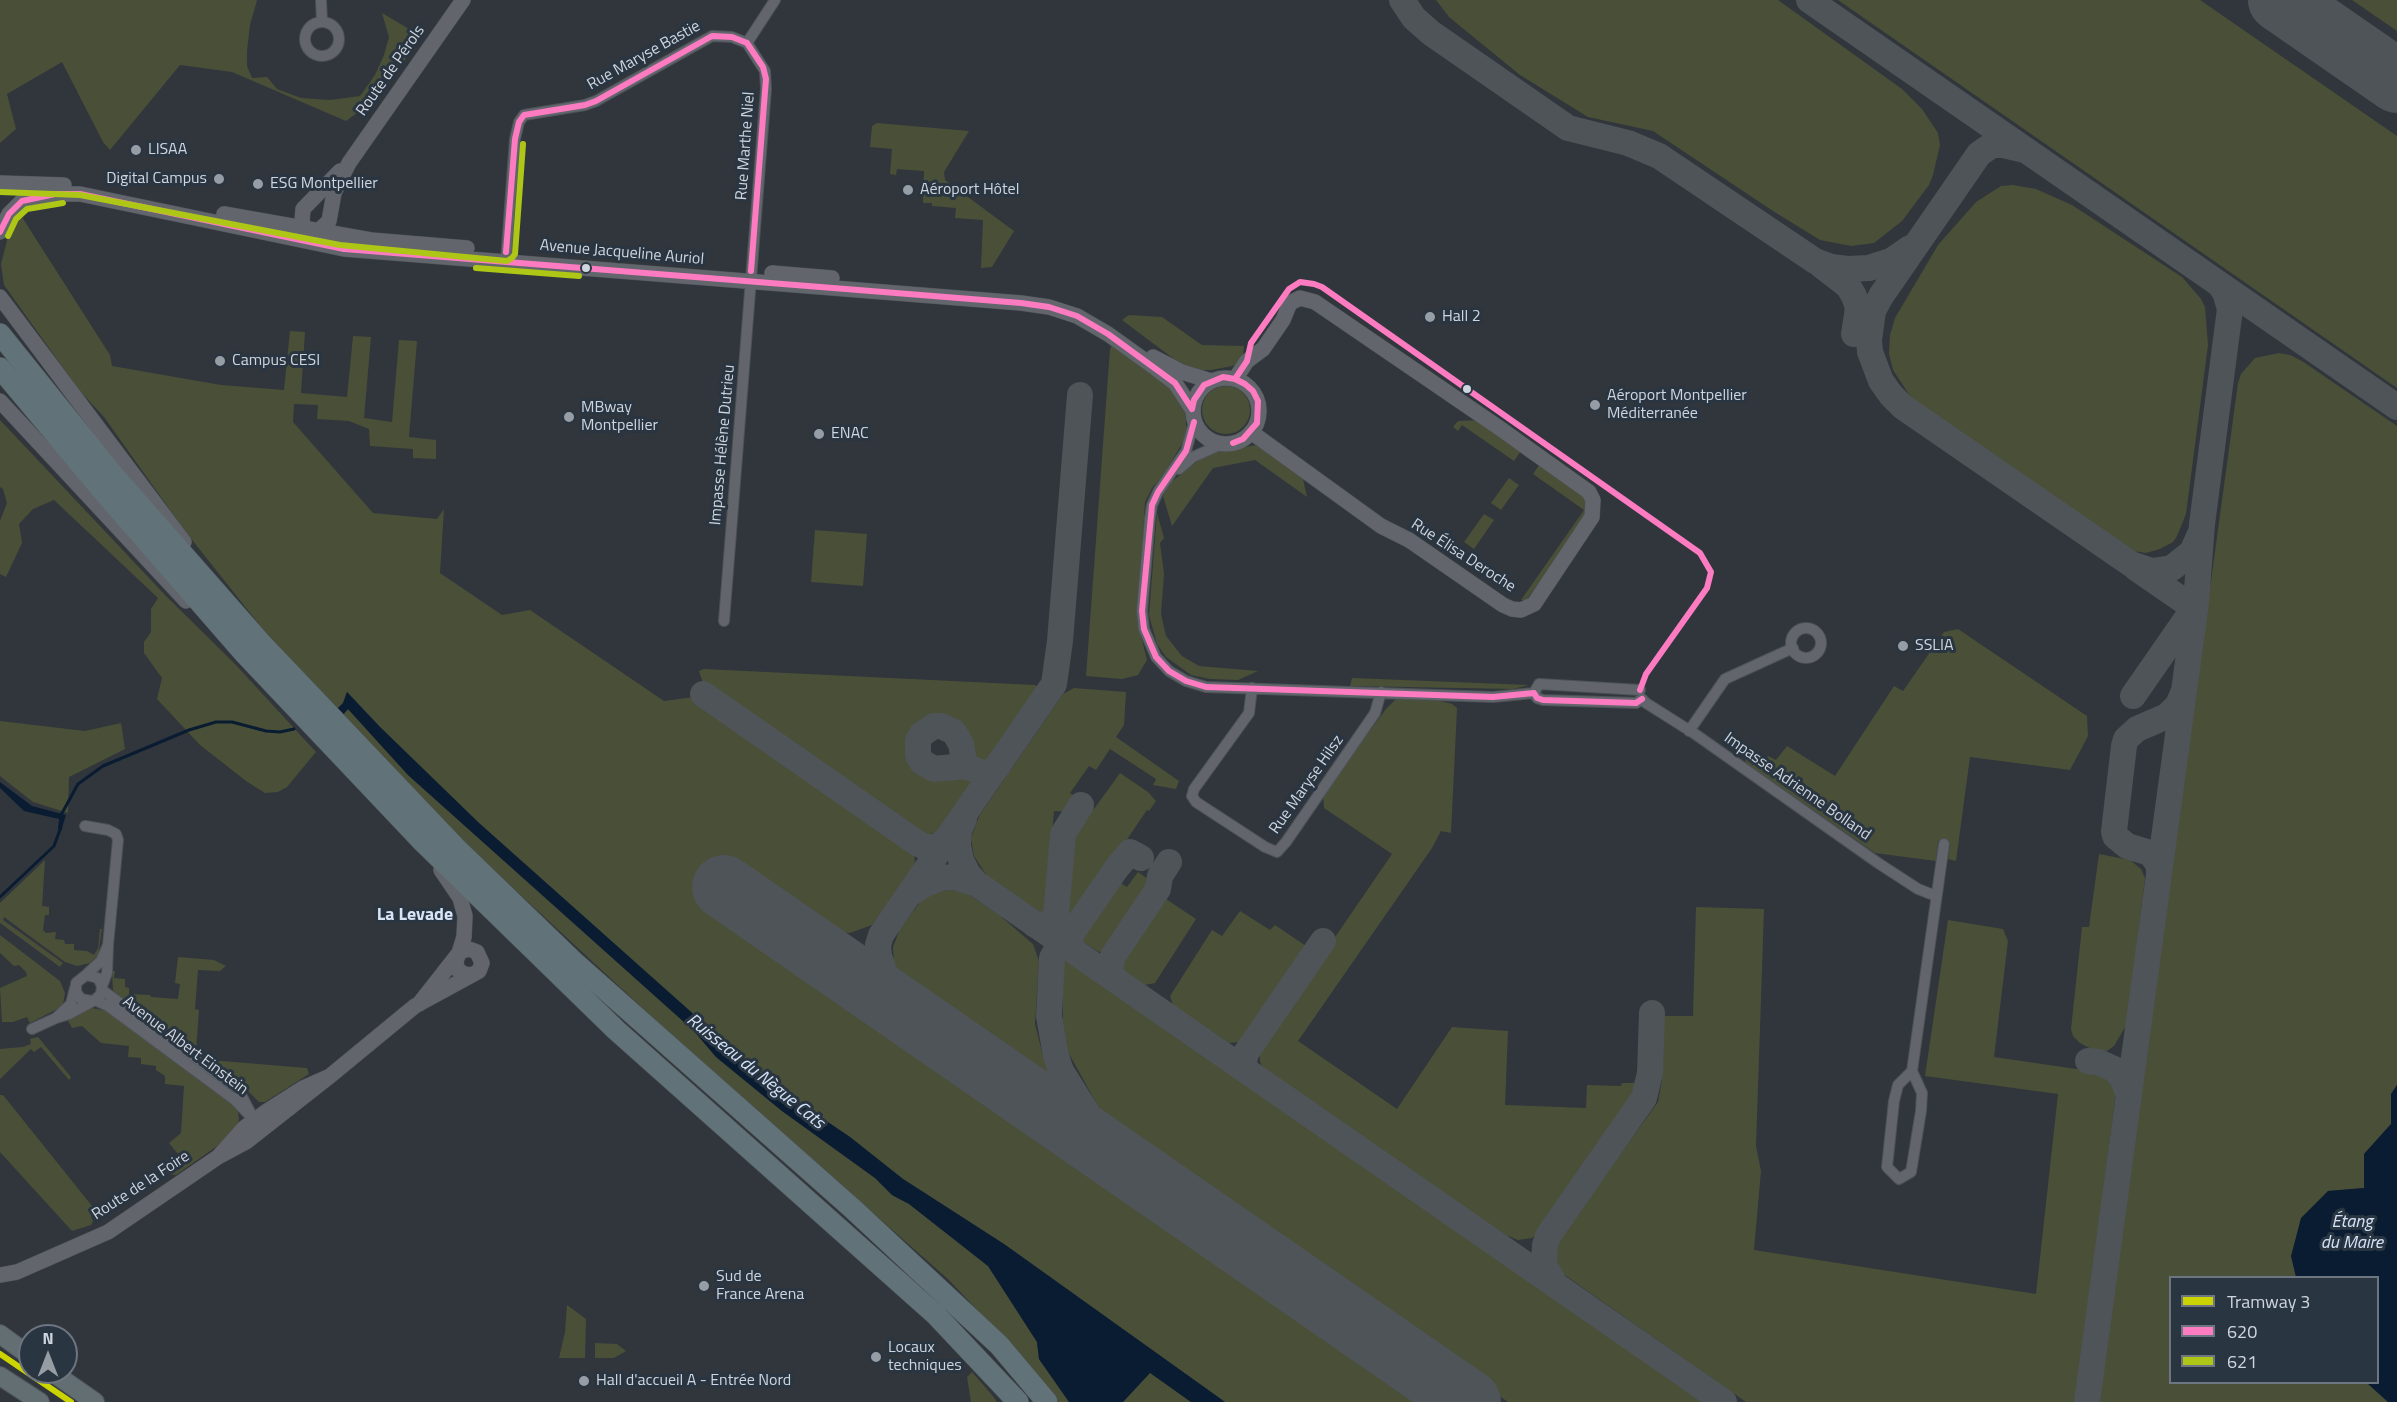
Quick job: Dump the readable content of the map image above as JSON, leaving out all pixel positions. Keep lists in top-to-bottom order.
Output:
{
  "streets": {
    "main road": [
      "Route de Pérols",
      "Avenue Jacqueline Auriol",
      "Rue Élisa Deroche",
      "Route de la Foire"
    ],
    "street": [
      "Rue Maryse Bastie",
      "Rue Marthe Niel",
      "Impasse Hélène Dutrieu",
      "Rue Maryse Hilsz",
      "Impasse Adrienne Bolland",
      "Avenue Albert Einstein"
    ]
  },
  "crossings": [
    ["Rue Maryse Bastie", "Rue Marthe Niel"],
    ["Rue Maryse Bastie", "Avenue Jacqueline Auriol"],
    ["Route de Pérols", "Avenue Jacqueline Auriol"],
    ["Rue Marthe Niel", "Avenue Jacqueline Auriol"],
    ["Rue Marthe Niel", "Impasse Hélène Dutrieu"],
    ["Avenue Jacqueline Auriol", "Impasse Hélène Dutrieu"],
    ["Avenue Jacqueline Auriol", "Rue Élisa Deroche"],
    ["Rue Maryse Hilsz", "Impasse Adrienne Bolland"],
    ["Avenue Albert Einstein", "Route de la Foire"]
  ],
  "districts": ["La Levade"],
  "water": ["Ruisseau du Nègue Cats", "Étang du Maire"],
  "places": [
    "LISAA",
    "Digital Campus",
    "ESG Montpellier",
    "Aéroport Hôtel",
    "Hall 2",
    "Campus CESI",
    "Aéroport Montpellier Méditerranée",
    "MBway Montpellier",
    "ENAC",
    "SSLIA",
    "Sud de France Arena",
    "Locaux techniques",
    "Hall d'accueil A - Entrée Nord"
  ],
  "lines": ["transit line 620", "transit line 621", "tram line 3"],
  "legend": ["Tramway 3", "620", "621"],
  "north": "top"
}
